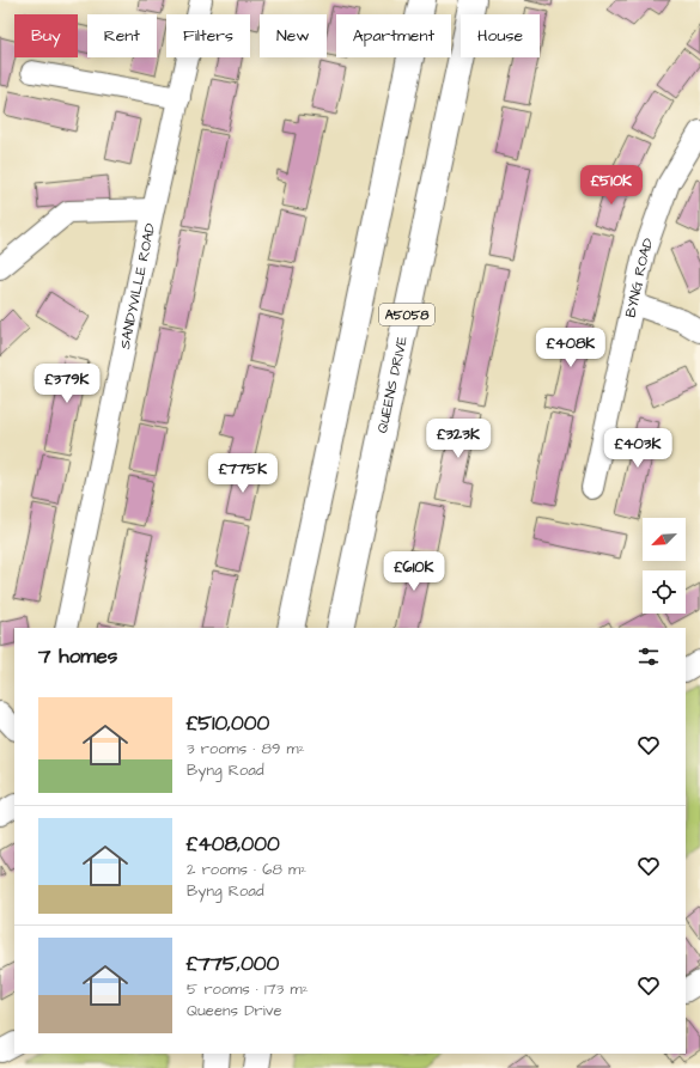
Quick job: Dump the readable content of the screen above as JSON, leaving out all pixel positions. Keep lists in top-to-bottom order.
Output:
{
  "streets": {
    "highway": ["A5058", "QUEENS DRIVE"],
    "street": ["BYNG ROAD", "SANDYVILLE ROAD"]
  },
  "north": "bottom left",
  "page": {
    "chip": [
      "Buy",
      "Rent",
      "Filters",
      "New",
      "Apartment",
      "House"
    ],
    "price": [
      "£510K",
      "£408K",
      "£379K",
      "£323K",
      "£403K",
      "£775K",
      "£610K"
    ],
    "heading": "7 homes",
    "list": [
      {
        "name": "£510,000",
        "note": "3 rooms · 89 m² · Byng Road"
      },
      {
        "name": "£408,000",
        "note": "2 rooms · 68 m² · Byng Road"
      },
      {
        "name": "£775,000",
        "note": "5 rooms · 173 m² · Queens Drive"
      }
    ]
  }
}
